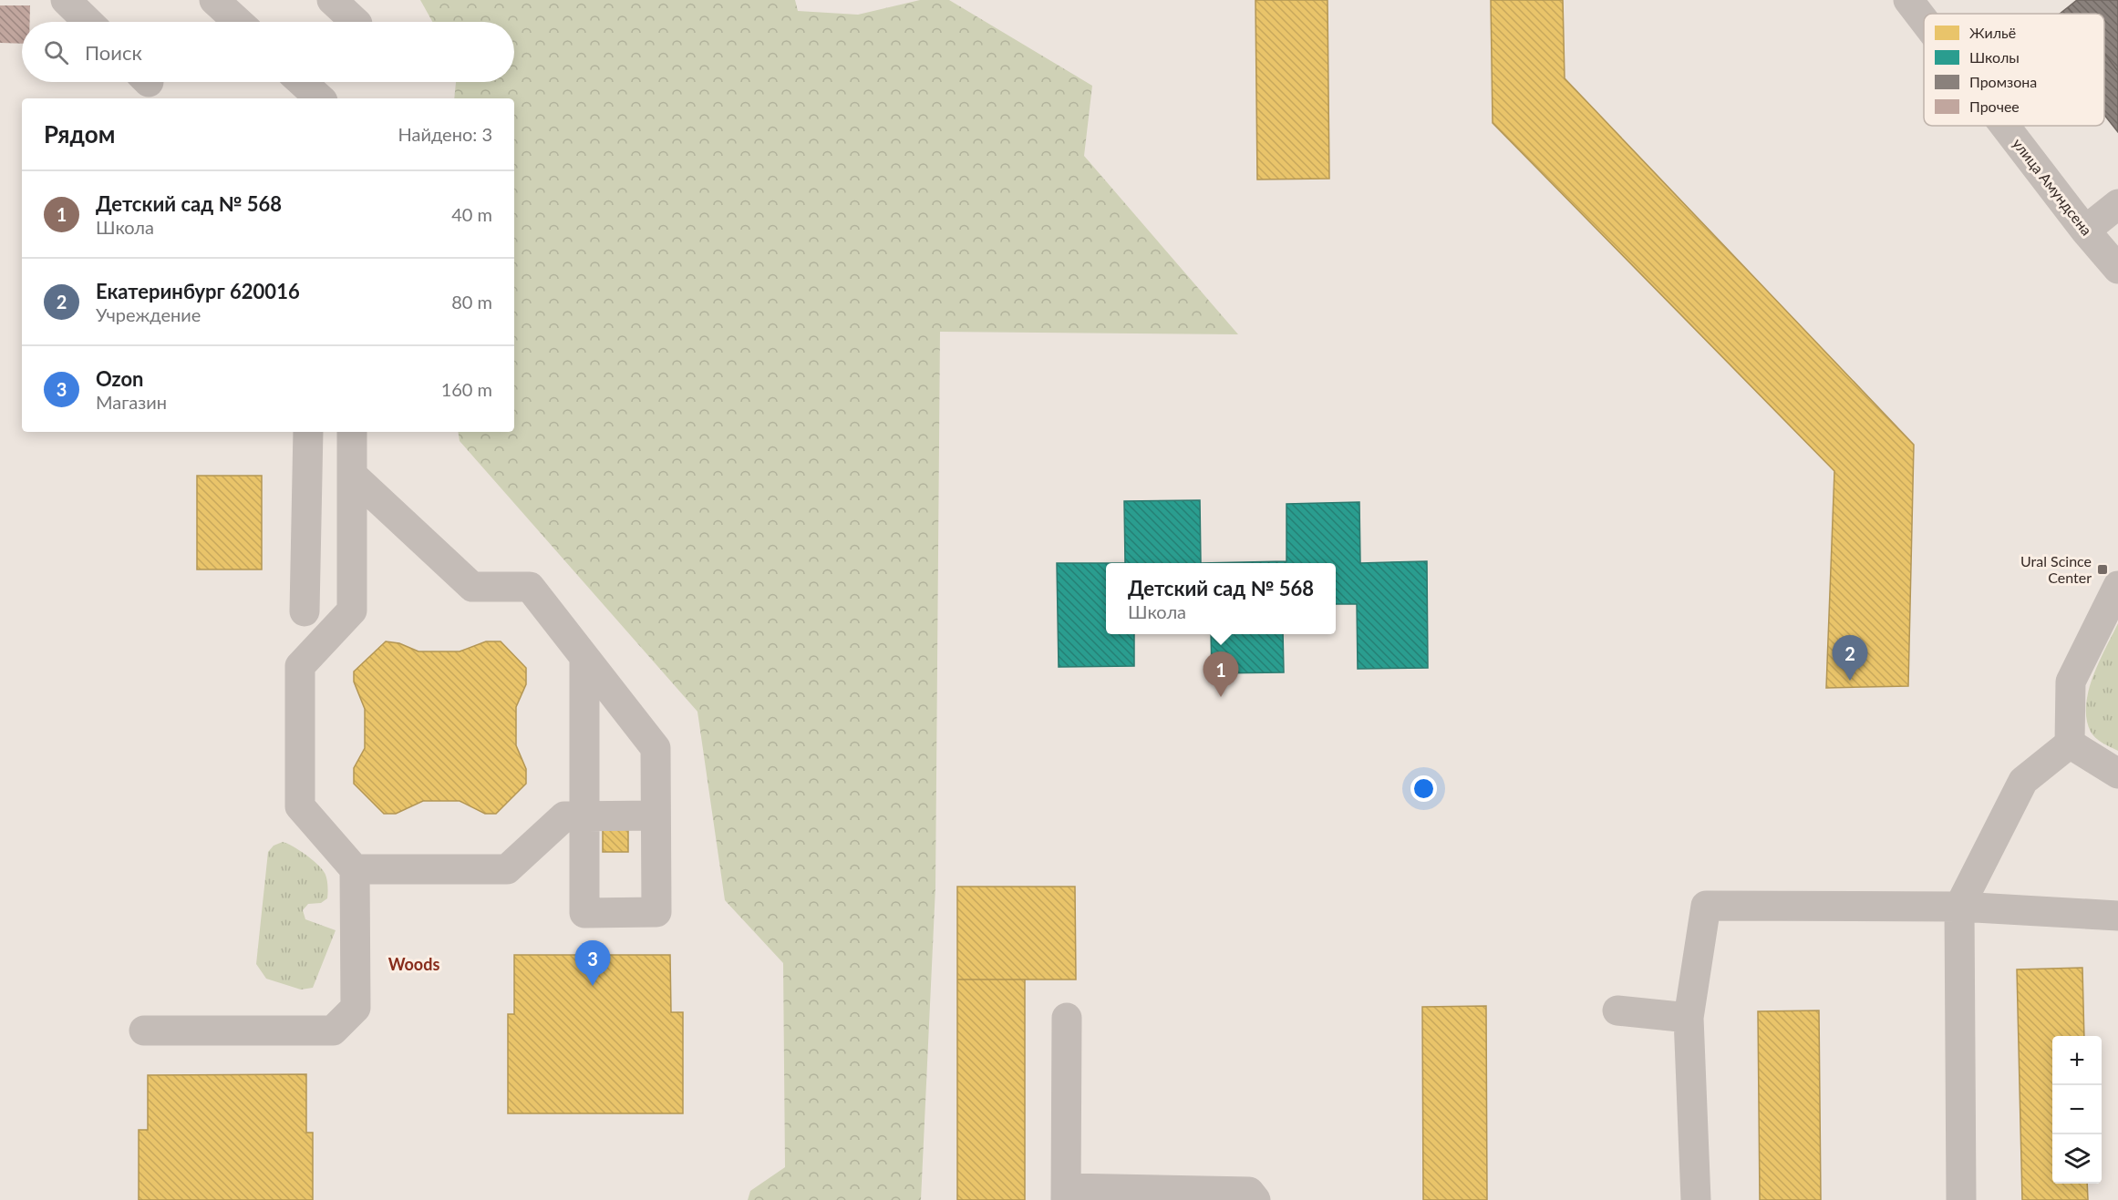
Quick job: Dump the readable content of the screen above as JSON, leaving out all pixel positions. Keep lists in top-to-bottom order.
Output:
{
  "streets": {
    "street": ["улица Амундсена"]
  },
  "districts": ["Woods"],
  "places": {
    "transit": ["Ural Scince Center"]
  },
  "legend": [
    "Жильё",
    "Школы",
    "Промзона",
    "Прочее"
  ],
  "page": {
    "search": "Поиск",
    "heading": ["Рядом", "Найдено: 3"],
    "list": [
      {
        "mark": "1",
        "name": "Детский сад № 568",
        "note": "Школа",
        "value": "40 m"
      },
      {
        "mark": "2",
        "name": "Екатеринбург 620016",
        "note": "Учреждение",
        "value": "80 m"
      },
      {
        "mark": "3",
        "name": "Ozon",
        "note": "Магазин",
        "value": "160 m"
      }
    ],
    "popup": ["Детский сад № 568", "Школа"],
    "pins": ["2", "1", "3"],
    "map_buttons": ["+", "−"]
  }
}
